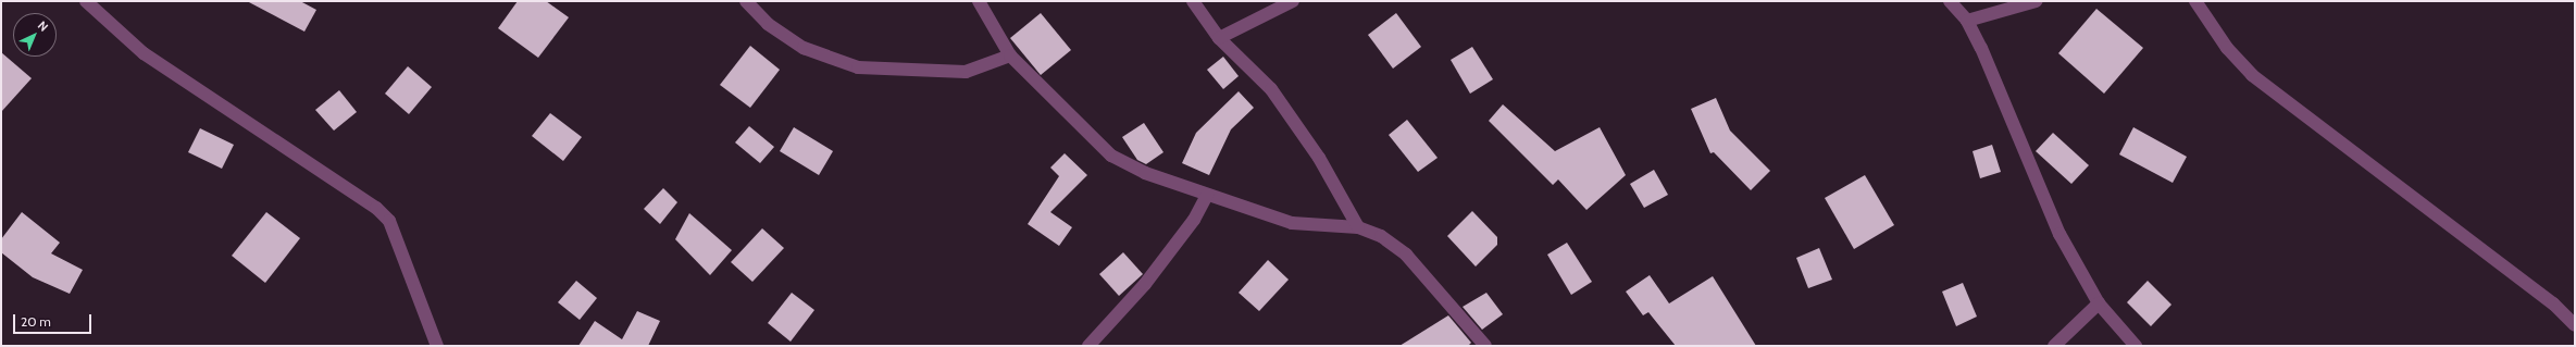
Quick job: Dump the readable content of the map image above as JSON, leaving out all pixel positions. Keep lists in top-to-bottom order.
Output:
{
  "scale_bar": "20 m",
  "north": "top right"
}
